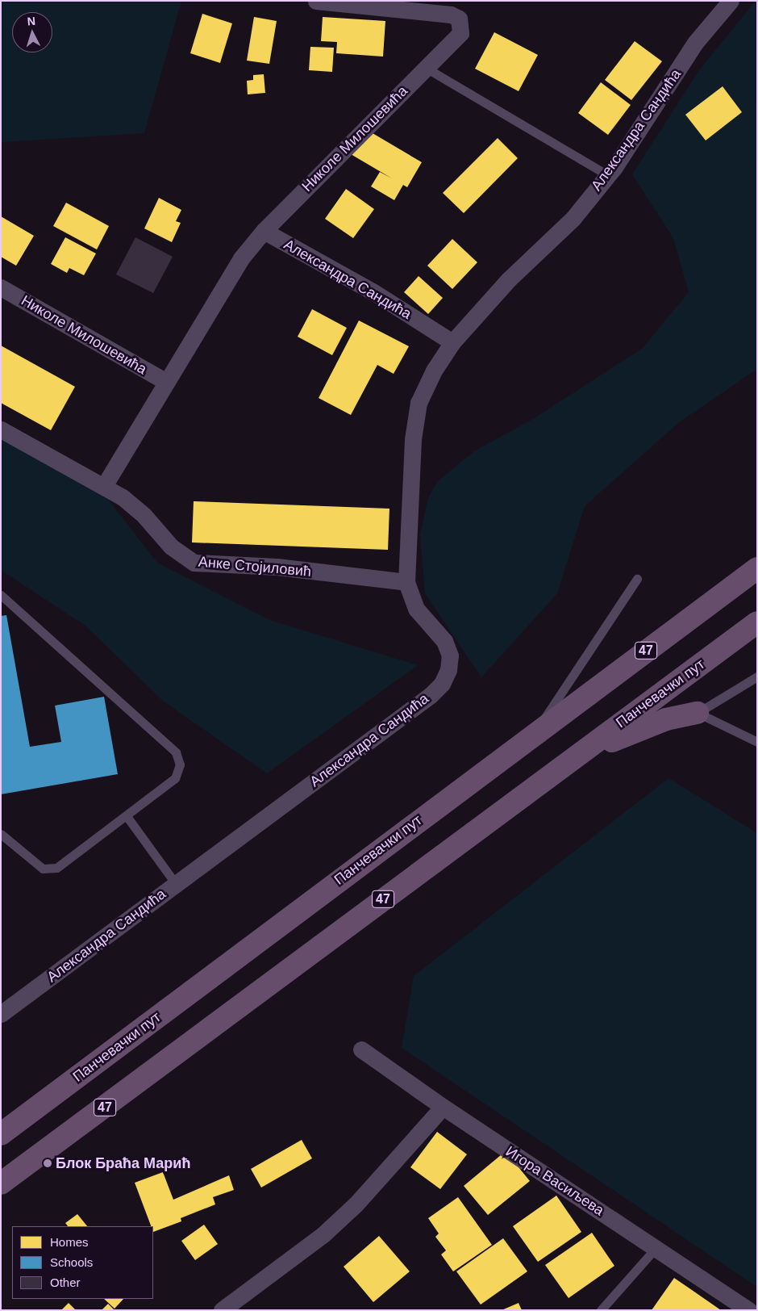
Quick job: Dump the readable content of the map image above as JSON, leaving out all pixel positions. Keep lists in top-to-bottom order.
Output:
{
  "streets": {
    "main road": ["47", "Панчевачки пут"],
    "street": [
      "Александра Сандића",
      "Николе Милошевића",
      "Анке Стојиловић",
      "Игора Васиљева"
    ]
  },
  "crossings": [
    ["Александра Сандића", "Николе Милошевића"],
    ["Александра Сандића", "Анке Стојиловић"],
    ["Николе Милошевића", "Анке Стојиловић"]
  ],
  "places": ["Блок Браћа Марић"],
  "legend": ["Homes", "Schools", "Other"],
  "north": "top"
}
